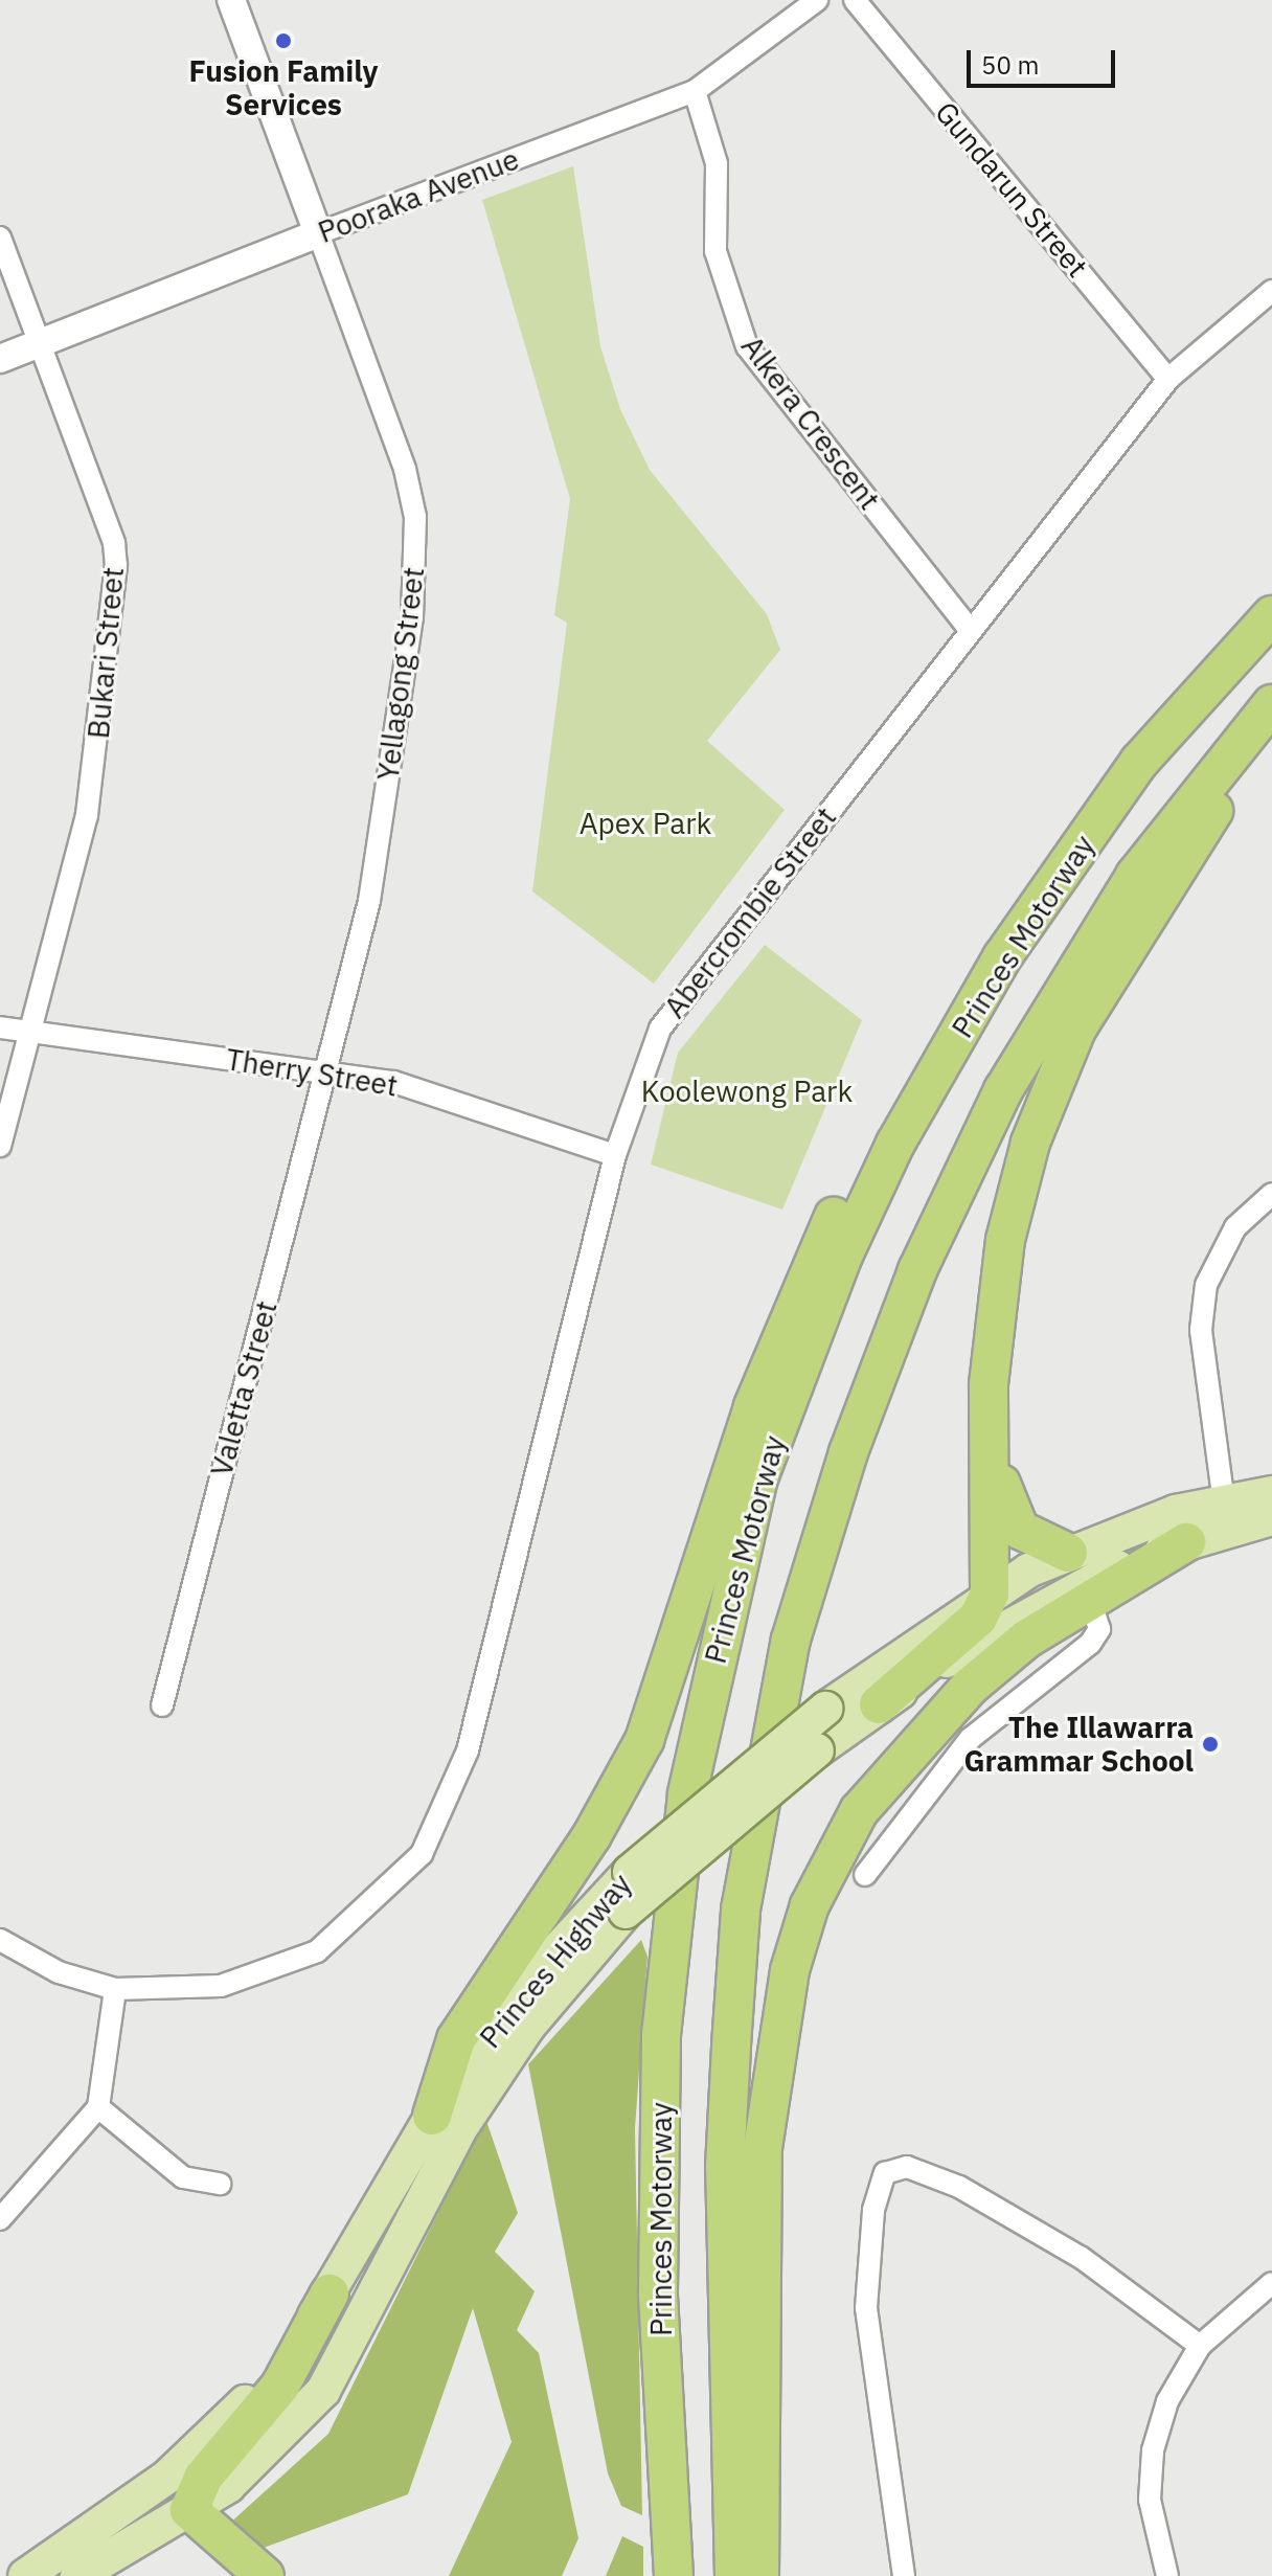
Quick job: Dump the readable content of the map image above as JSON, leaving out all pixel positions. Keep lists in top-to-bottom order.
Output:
{
  "streets": {
    "highway": ["Princes Motorway"],
    "main road": ["Princes Highway"],
    "street": [
      "Gundarun Street",
      "Pooraka Avenue",
      "Alkera Crescent",
      "Bukari Street",
      "Yellagong Street",
      "Abercrombie Street",
      "Therry Street",
      "Valetta Street"
    ]
  },
  "crossings": [
    ["Gundarun Street", "Abercrombie Street"],
    ["Pooraka Avenue", "Alkera Crescent"],
    ["Pooraka Avenue", "Bukari Street"],
    ["Pooraka Avenue", "Yellagong Street"],
    ["Alkera Crescent", "Abercrombie Street"],
    ["Bukari Street", "Therry Street"],
    ["Yellagong Street", "Therry Street"],
    ["Yellagong Street", "Valetta Street"],
    ["Abercrombie Street", "Therry Street"],
    ["Therry Street", "Valetta Street"]
  ],
  "parks": ["Apex Park", "Koolewong Park"],
  "places": ["Fusion Family Services", "The Illawarra Grammar School"],
  "scale_bar": "50 m"
}
